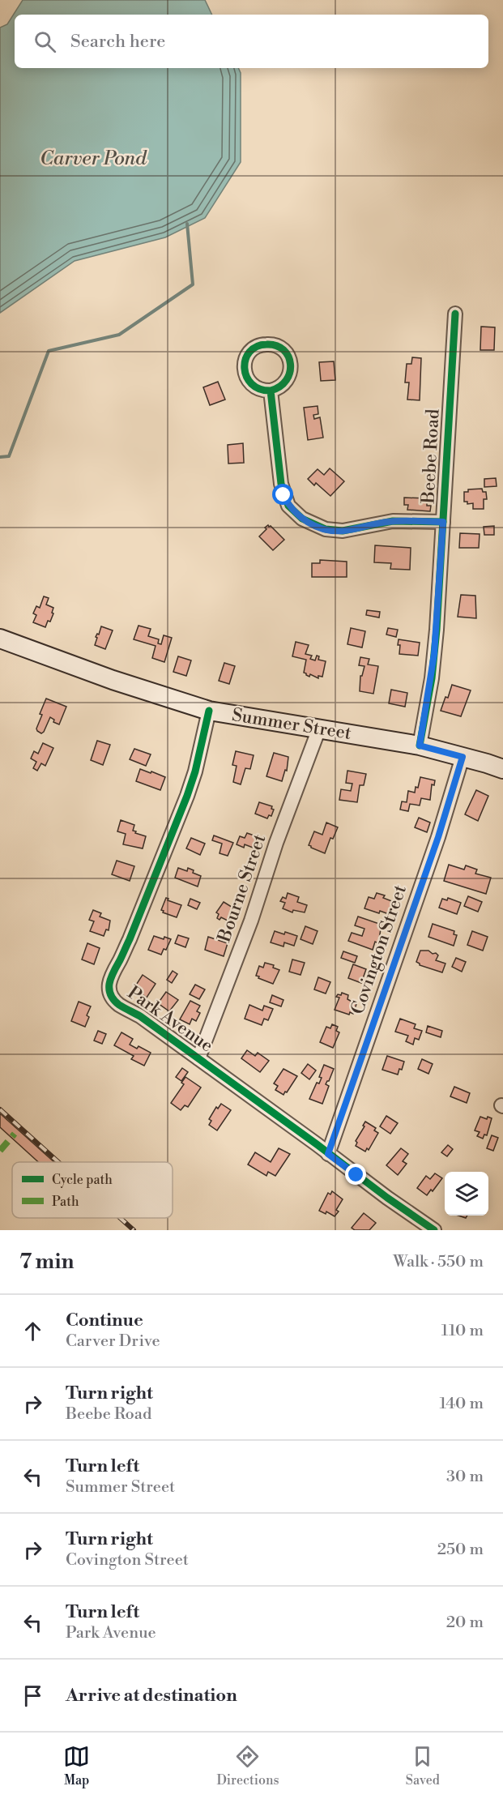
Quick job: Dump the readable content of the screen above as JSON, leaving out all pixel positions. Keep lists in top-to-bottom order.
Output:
{
  "streets": {
    "main road": ["Summer Street"],
    "street": [
      "Beebe Road",
      "Bourne Street",
      "Covington Street",
      "Park Avenue"
    ]
  },
  "crossings": [
    ["Beebe Road", "Summer Street"],
    ["Summer Street", "Bourne Street"],
    ["Summer Street", "Covington Street"],
    ["Summer Street", "Park Avenue"],
    ["Bourne Street", "Park Avenue"],
    ["Covington Street", "Park Avenue"]
  ],
  "water": ["Carver Pond"],
  "legend": ["Cycle path", "Path"],
  "page": {
    "search": "Search here",
    "heading": ["7 min", "Walk · 550 m"],
    "list": [
      ["Continue", "Carver Drive", "110 m"],
      ["Turn right", "Beebe Road", "140 m"],
      ["Turn left", "Summer Street", "30 m"],
      ["Turn right", "Covington Street", "250 m"],
      ["Turn left", "Park Avenue", "20 m"],
      "Arrive at destination"
    ],
    "nav": ["Map", "Directions", "Saved"]
  }
}
